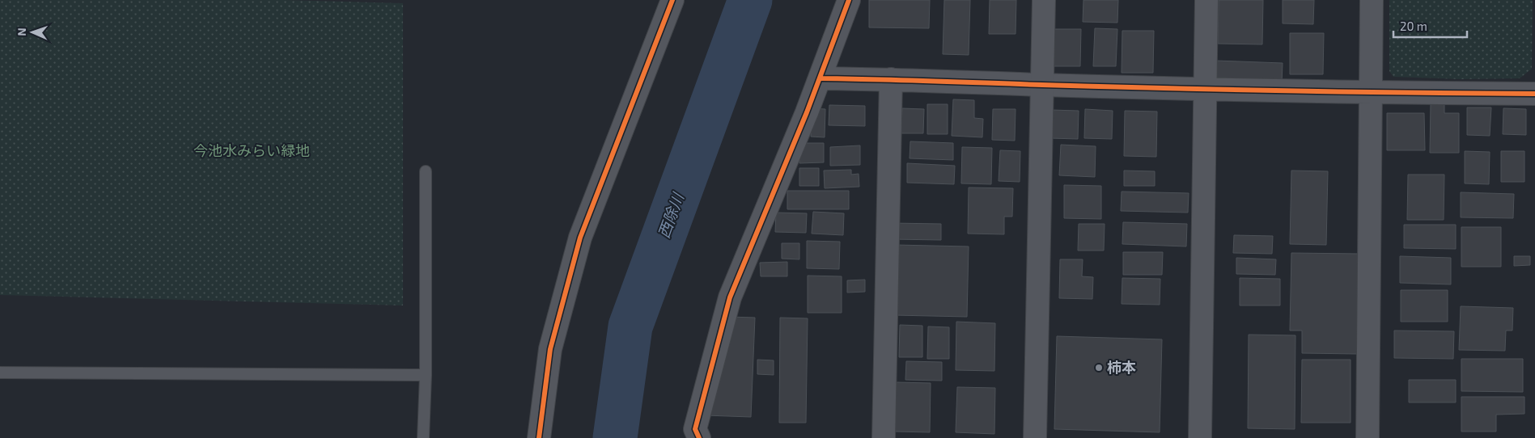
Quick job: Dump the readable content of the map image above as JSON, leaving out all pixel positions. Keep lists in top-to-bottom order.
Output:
{
  "water": ["西除川"],
  "parks": ["今池水みらい緑地"],
  "places": ["柿本"],
  "scale_bar": "20 m",
  "north": "left"
}
